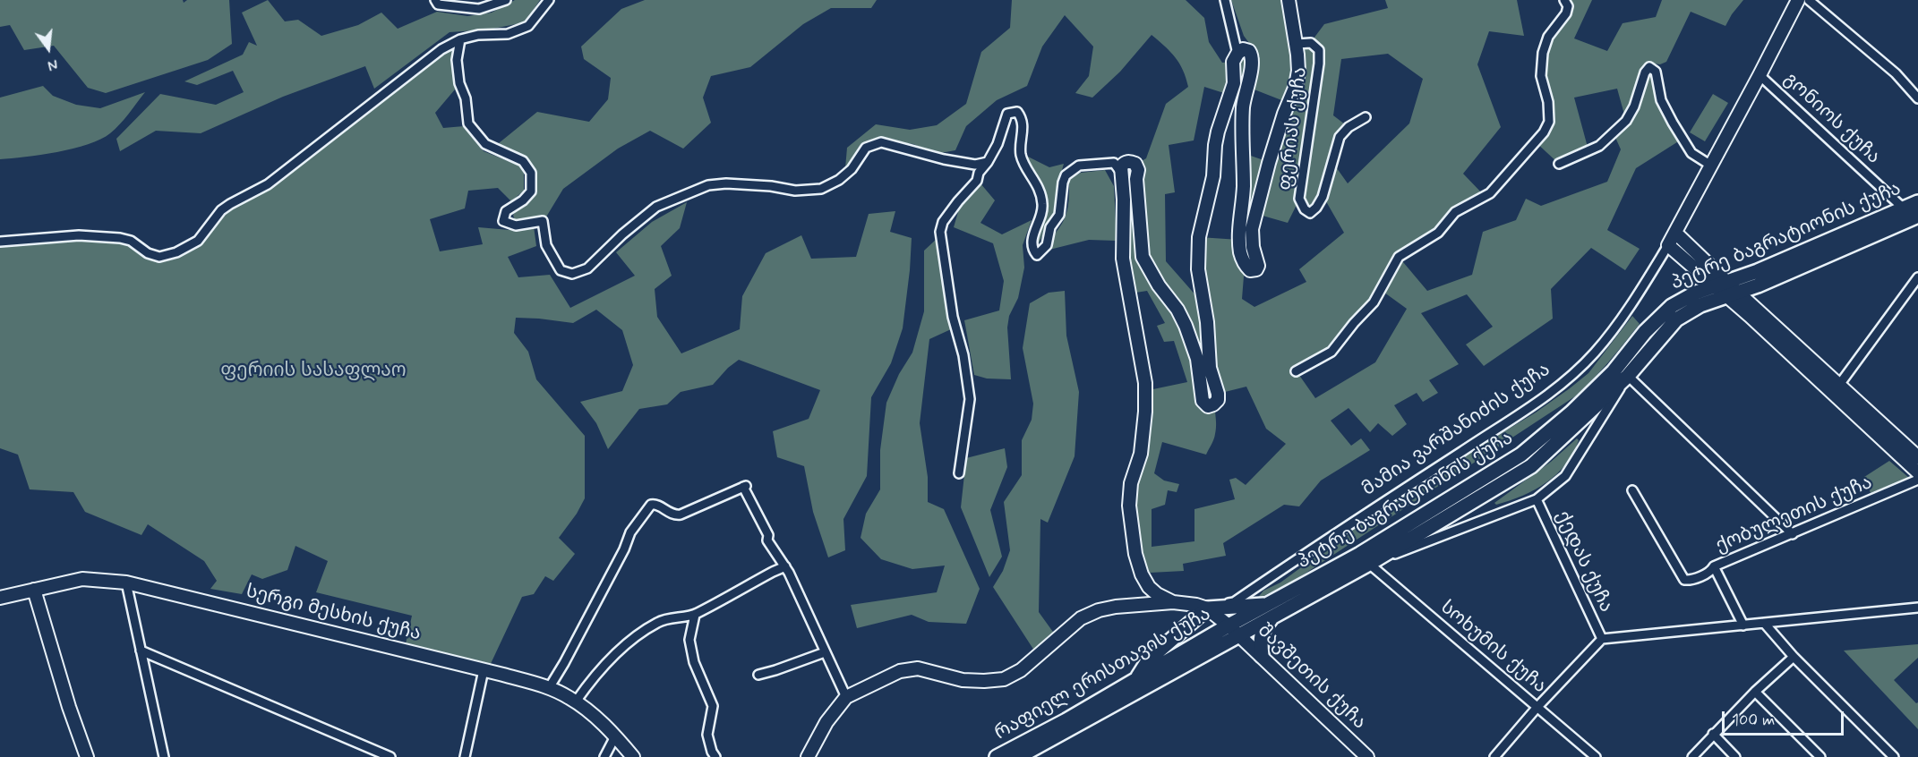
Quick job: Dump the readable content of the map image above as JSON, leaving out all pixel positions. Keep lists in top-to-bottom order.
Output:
{
  "streets": {
    "main road": ["პეტრე ბაგრატიონის ქუჩა", "რაფიელ ერისთავის ქუჩა"],
    "street": [
      "გონიოს ქუჩა",
      "ფერიას ქუჩა",
      "მამია ვარშანიძის ქუჩა",
      "ქობულეთის ქუჩა",
      "ქედას ქუჩა",
      "სერგი მესხის ქუჩა",
      "სოხუმის ქუჩა",
      "შავშეთის ქუჩა"
    ]
  },
  "crossings": [
    ["გონიოს ქუჩა", "პეტრე ბაგრატიონის ქუჩა"],
    ["გონიოს ქუჩა", "მამია ვარშანიძის ქუჩა"],
    ["პეტრე ბაგრატიონის ქუჩა", "ქედას ქუჩა"],
    ["პეტრე ბაგრატიონის ქუჩა", "სოხუმის ქუჩა"],
    ["პეტრე ბაგრატიონის ქუჩა", "რაფიელ ერისთავის ქუჩა"],
    ["პეტრე ბაგრატიონის ქუჩა", "შავშეთის ქუჩა"],
    ["რაფიელ ერისთავის ქუჩა", "შავშეთის ქუჩა"]
  ],
  "parks": ["ფერიის სასაფლაო"],
  "scale_bar": "100 m",
  "north": "bottom"
}
